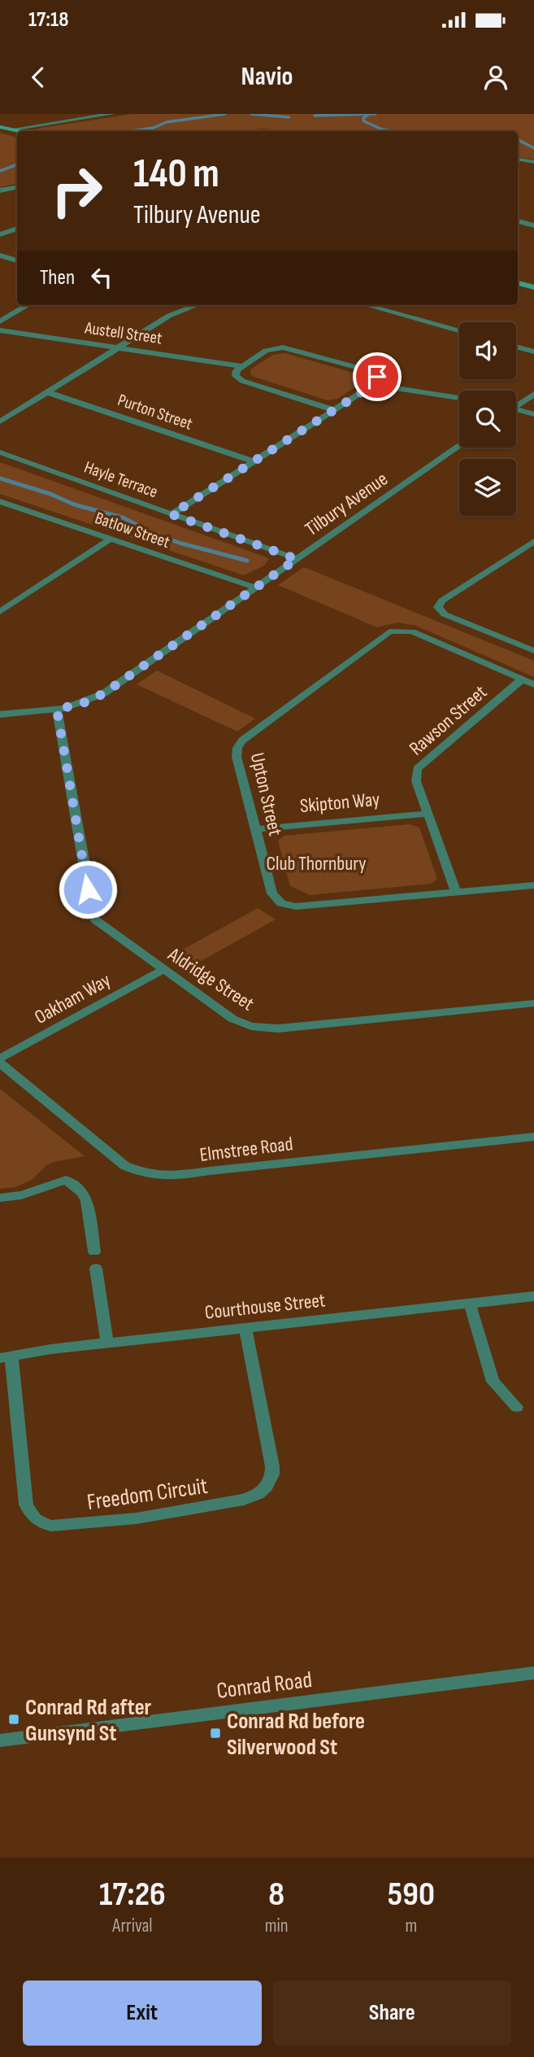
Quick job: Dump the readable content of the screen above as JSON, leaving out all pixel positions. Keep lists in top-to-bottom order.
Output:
{
  "streets": {
    "street": [
      "Austell Street",
      "Purton Street",
      "Hayle Terrace",
      "Tilbury Avenue",
      "Batlow Street",
      "Rawson Street",
      "Upton Street",
      "Skipton Way",
      "Aldridge Street",
      "Oakham Way",
      "Elmstree Road",
      "Courthouse Street",
      "Freedom Circuit",
      "Conrad Road"
    ]
  },
  "crossings": [
    ["Hayle Terrace", "Tilbury Avenue"],
    ["Tilbury Avenue", "Batlow Street"],
    ["Tilbury Avenue", "Aldridge Street"],
    ["Rawson Street", "Upton Street"],
    ["Rawson Street", "Skipton Way"],
    ["Upton Street", "Skipton Way"],
    ["Aldridge Street", "Oakham Way"],
    ["Oakham Way", "Elmstree Road"],
    ["Courthouse Street", "Freedom Circuit"]
  ],
  "parks": ["Club Thornbury"],
  "places": {
    "transit": ["Conrad Rd after Gunsynd St", "Conrad Rd before Silverwood St"]
  },
  "page": {
    "status": "17:18",
    "header": "Navio",
    "turn": ["140 m", "Tilbury Avenue"],
    "then": "Then",
    "eta": [
      "17:26",
      "Arrival",
      "8",
      "min",
      "590",
      "m"
    ],
    "buttons": ["Exit", "Share"]
  }
}
